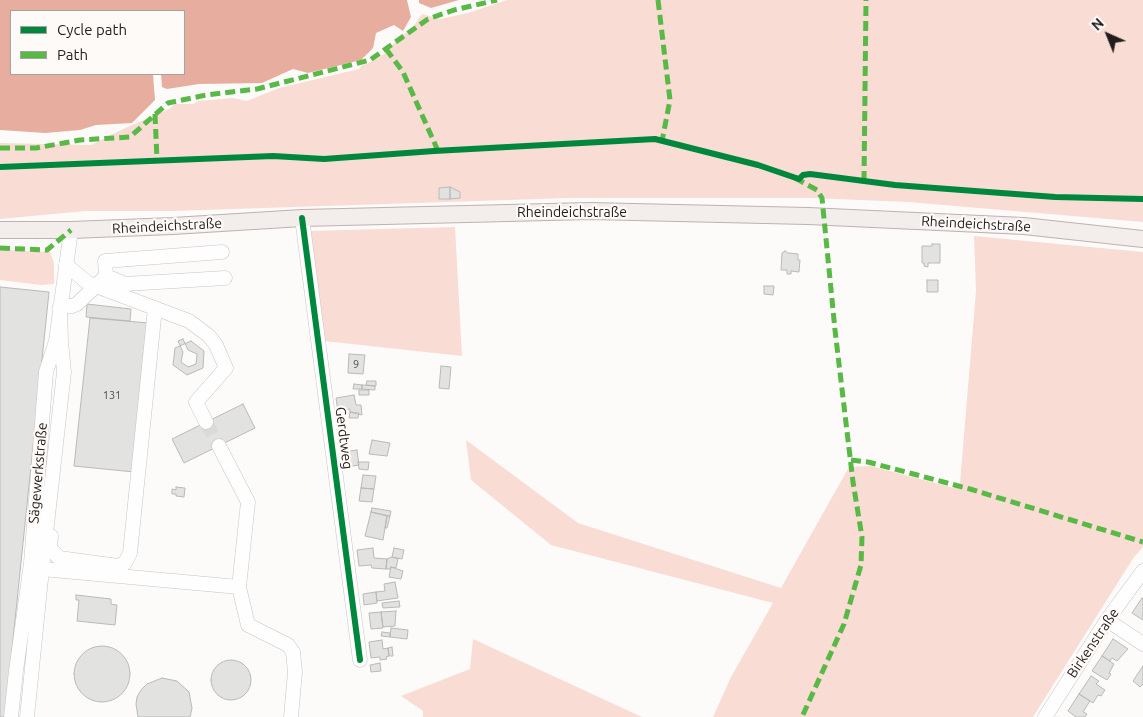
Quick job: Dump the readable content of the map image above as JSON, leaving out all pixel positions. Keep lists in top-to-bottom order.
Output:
{
  "streets": {
    "main road": ["Rheindeichstraße"],
    "street": ["Gerdtweg", "Sägewerkstraße", "Birkenstraße"]
  },
  "crossings": [
    ["Rheindeichstraße", "Gerdtweg"],
    ["Rheindeichstraße", "Sägewerkstraße"]
  ],
  "house_numbers": ["9", "131"],
  "legend": ["Cycle path", "Path"],
  "north": "top left"
}
